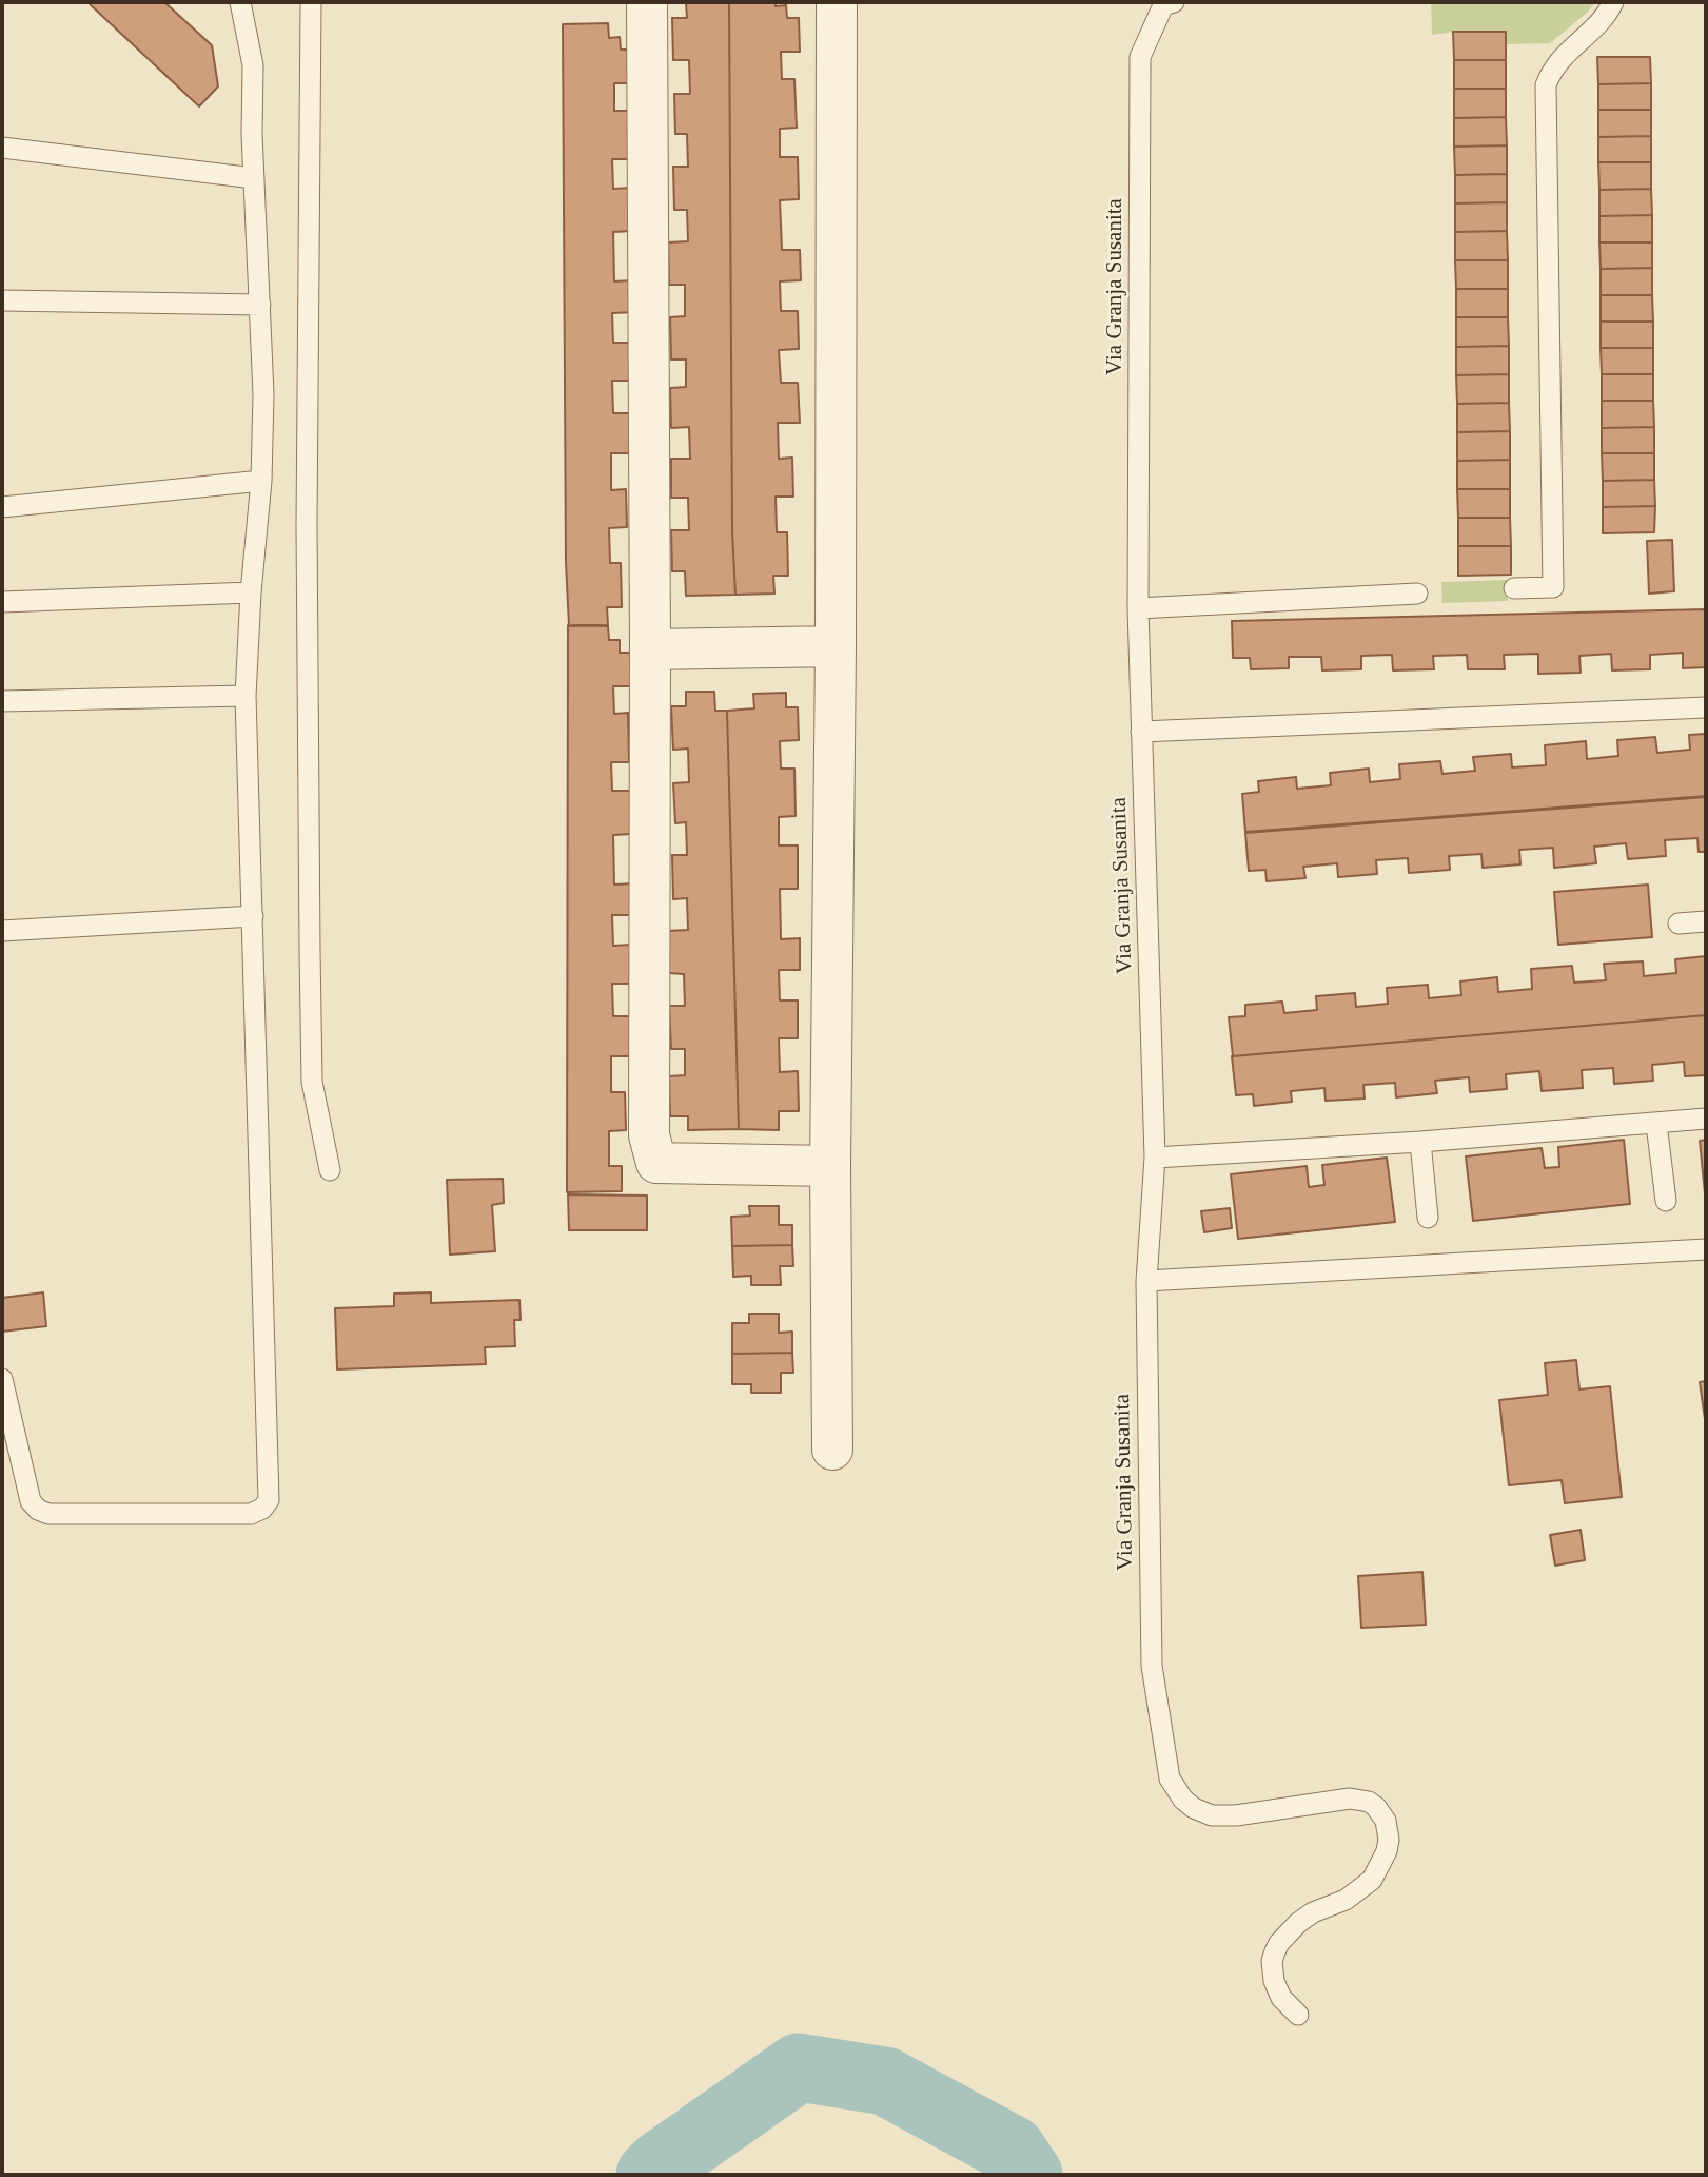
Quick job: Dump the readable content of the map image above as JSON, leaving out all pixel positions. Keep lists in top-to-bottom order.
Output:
{
  "streets": {
    "lane": ["Via Granja Susanita"]
  }
}
